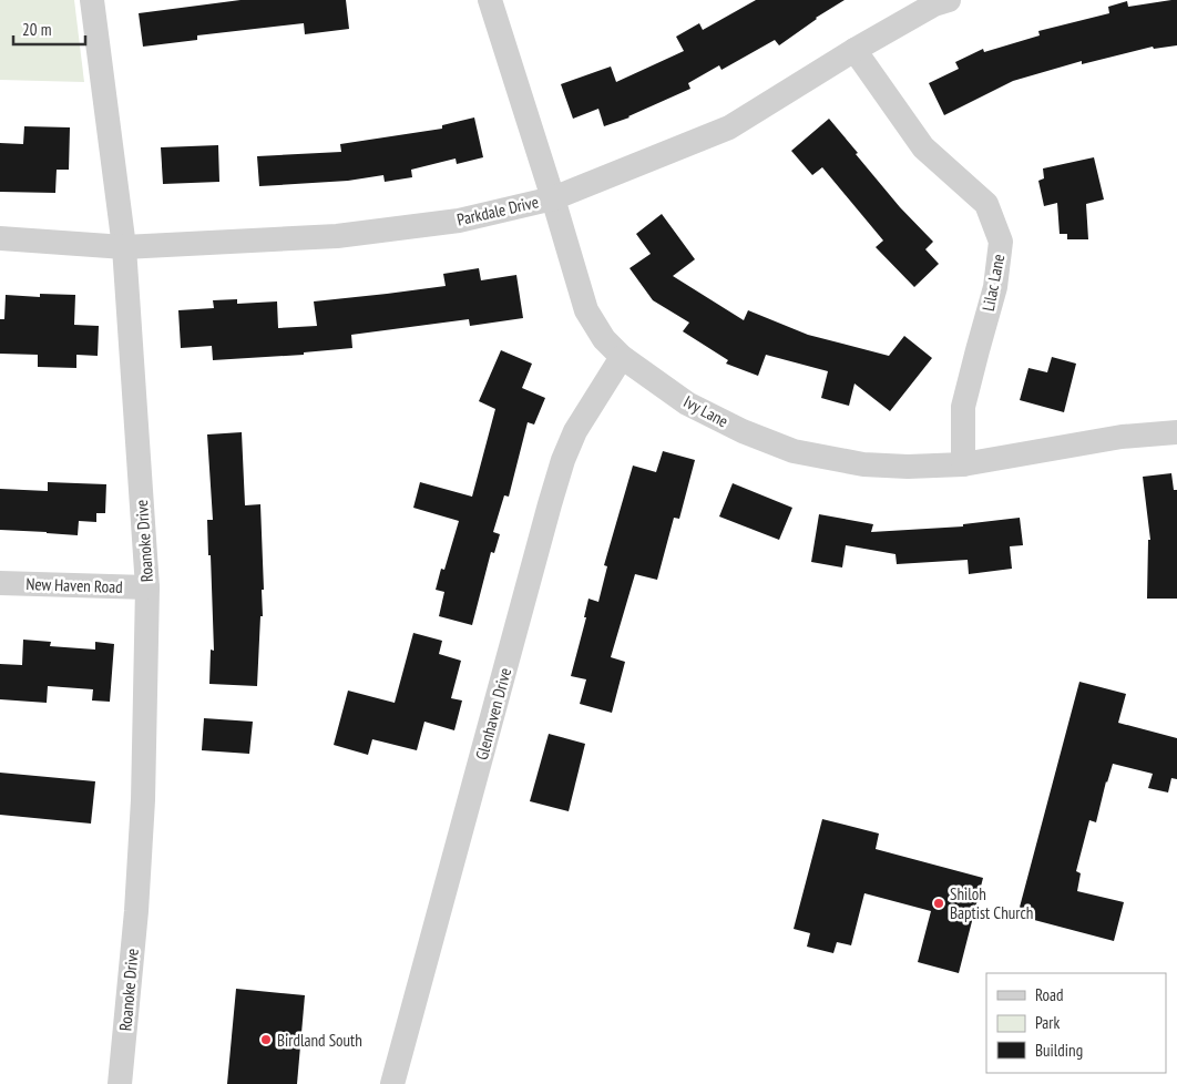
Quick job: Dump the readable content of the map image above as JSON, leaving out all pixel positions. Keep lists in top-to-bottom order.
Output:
{
  "streets": {
    "street": [
      "Parkdale Drive",
      "Lilac Lane",
      "Ivy Lane",
      "Roanoke Drive",
      "New Haven Road",
      "Glenhaven Drive"
    ]
  },
  "crossings": [
    ["Parkdale Drive", "Lilac Lane"],
    ["Parkdale Drive", "Ivy Lane"],
    ["Parkdale Drive", "Roanoke Drive"],
    ["Lilac Lane", "Ivy Lane"],
    ["Ivy Lane", "Glenhaven Drive"],
    ["Roanoke Drive", "New Haven Road"]
  ],
  "places": ["Shiloh Baptist Church", "Birdland South"],
  "legend": ["Road", "Park", "Building"],
  "scale_bar": "20 m"
}
